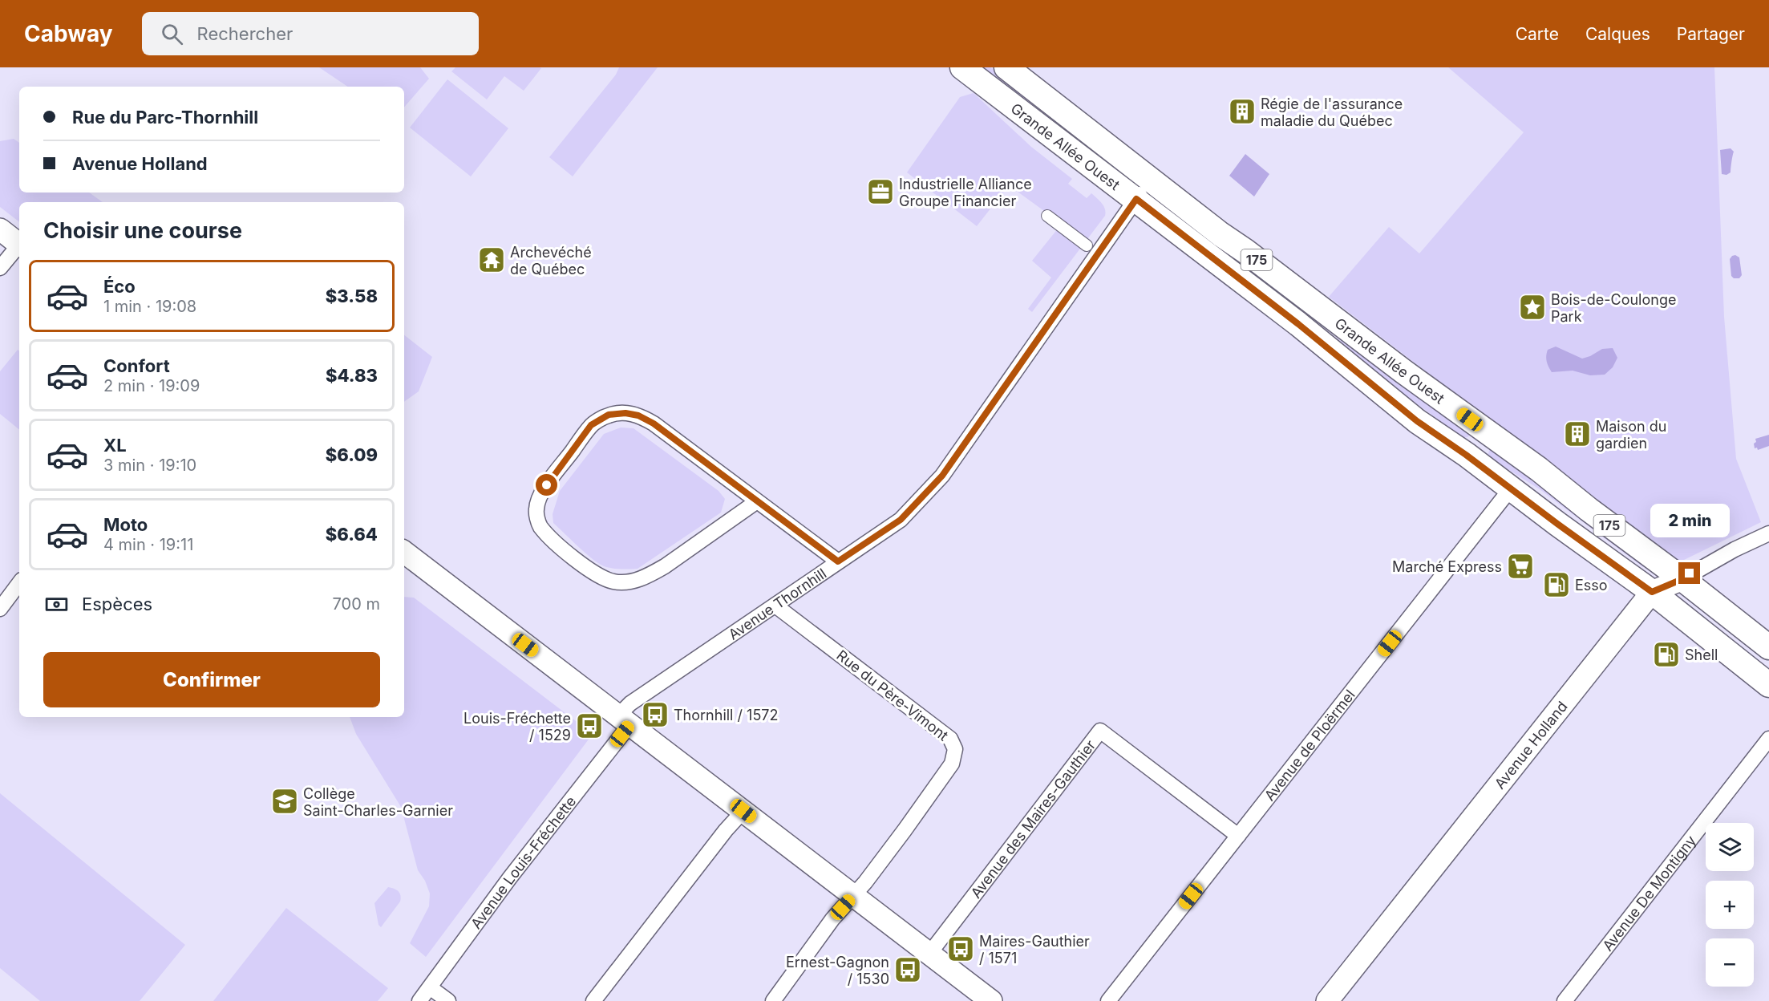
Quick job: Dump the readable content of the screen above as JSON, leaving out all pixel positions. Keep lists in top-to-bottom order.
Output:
{
  "streets": {
    "main road": ["Grande Allée Ouest", "175", "Avenue Holland"],
    "street": [
      "Avenue Thornhill",
      "Rue du Père-Vimont",
      "Avenue de Ploërmel",
      "Avenue des Maires-Gauthier",
      "Avenue Louis-Fréchette",
      "Avenue De Montigny"
    ]
  },
  "crossings": [
    ["Grande Allée Ouest", "175"],
    ["Grande Allée Ouest", "Avenue Thornhill"],
    ["Grande Allée Ouest", "Avenue de Ploërmel"],
    ["Grande Allée Ouest", "Avenue Holland"],
    ["175", "Avenue Holland"],
    ["Avenue Thornhill", "Rue du Père-Vimont"],
    ["Avenue Thornhill", "Avenue Louis-Fréchette"],
    ["Avenue de Ploërmel", "Avenue des Maires-Gauthier"]
  ],
  "places": {
    "building": ["Régie de l'assurance maladie du Québec", "Maison du gardien"],
    "office": ["Industrielle Alliance Groupe Financier"],
    "temple": ["Archevéché de Québec"],
    "place": ["Bois-de-Coulonge Park"],
    "supermarket": ["Marché Express"],
    "fuel station": ["Esso", "Shell"],
    "bus stop": [
      "Thornhill / 1572",
      "Louis-Fréchette / 1529",
      "Maires-Gauthier / 1571",
      "Ernest-Gagnon / 1530"
    ],
    "school or university": ["Collège Saint-Charles-Garnier"]
  },
  "page": {
    "header": "Cabway",
    "search": "Rechercher",
    "nav": ["Carte", "Calques", "Partager"],
    "banner": ["Rue du Parc-Thornhill", "Avenue Holland"],
    "heading": "Choisir une course",
    "list": [
      {
        "name": "Éco",
        "note": "1 min · 19:08",
        "value": "$3.58"
      },
      {
        "name": "Confort",
        "note": "2 min · 19:09",
        "value": "$4.83"
      },
      {
        "name": "XL",
        "note": "3 min · 19:10",
        "value": "$6.09"
      },
      {
        "name": "Moto",
        "note": "4 min · 19:11",
        "value": "$6.64"
      }
    ],
    "bubble": "2 min",
    "pay": ["Espèces", "700 m"],
    "buttons": "Confirmer",
    "map_buttons": ["+", "−"]
  }
}
